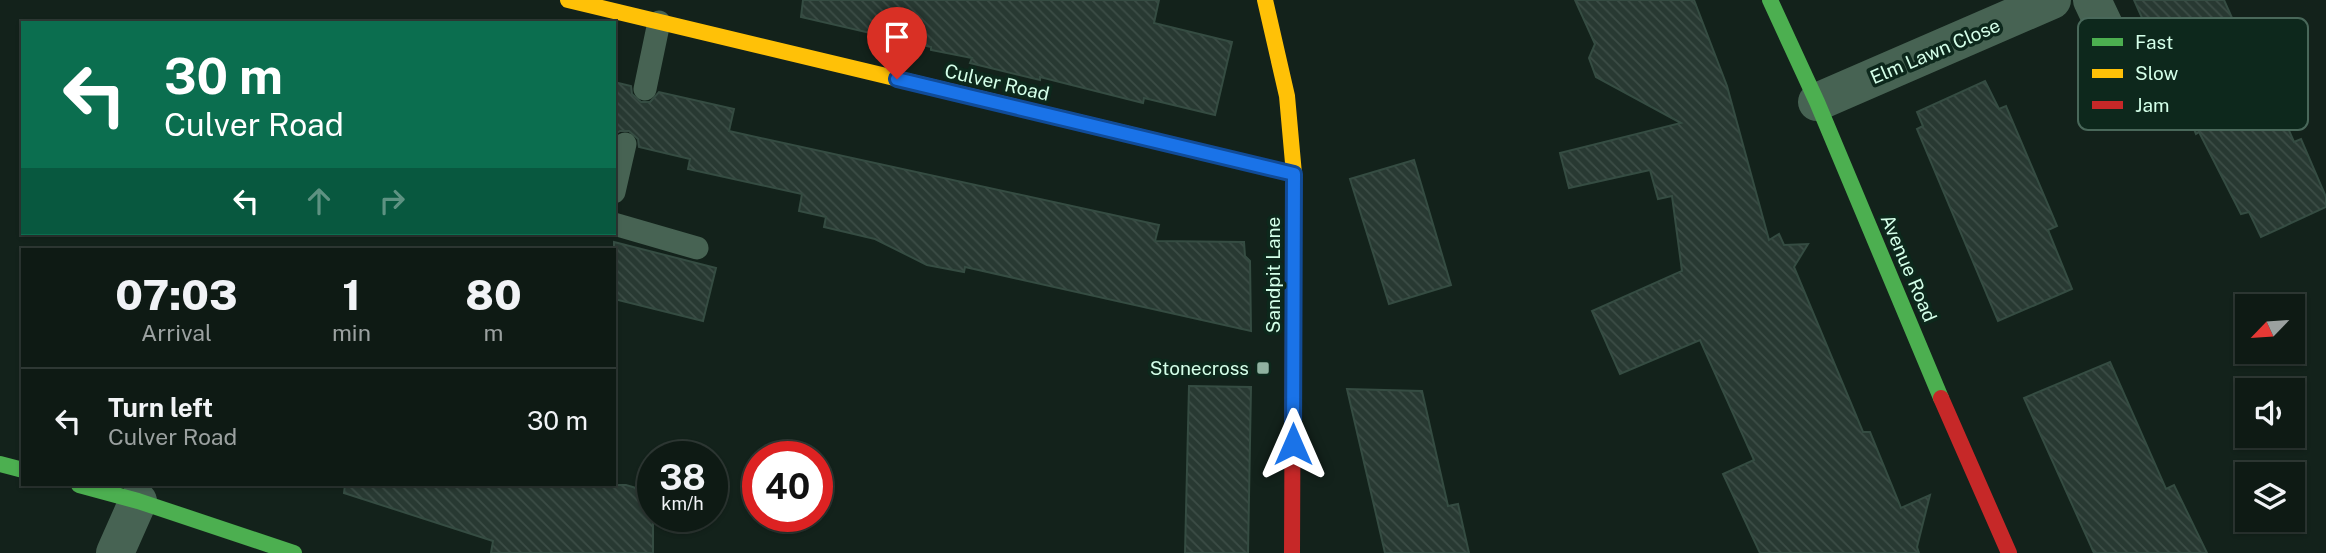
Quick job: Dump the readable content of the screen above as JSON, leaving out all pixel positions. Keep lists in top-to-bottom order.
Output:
{
  "streets": {
    "street": [
      "Elm Lawn Close",
      "Culver Road",
      "Avenue Road",
      "Sandpit Lane"
    ]
  },
  "crossings": [
    ["Elm Lawn Close", "Avenue Road"],
    ["Culver Road", "Sandpit Lane"]
  ],
  "places": {
    "transit": ["Stonecross"]
  },
  "legend": ["Fast", "Slow", "Jam"],
  "north": "bottom left",
  "page": {
    "turn": ["30 m", "Culver Road"],
    "eta": [
      "07:03",
      "Arrival",
      "1",
      "min",
      "80",
      "m"
    ],
    "list": [
      {
        "name": "Turn left",
        "note": "Culver Road",
        "value": "30 m"
      }
    ],
    "speed": "38 km/h",
    "limit": "40"
  }
}
